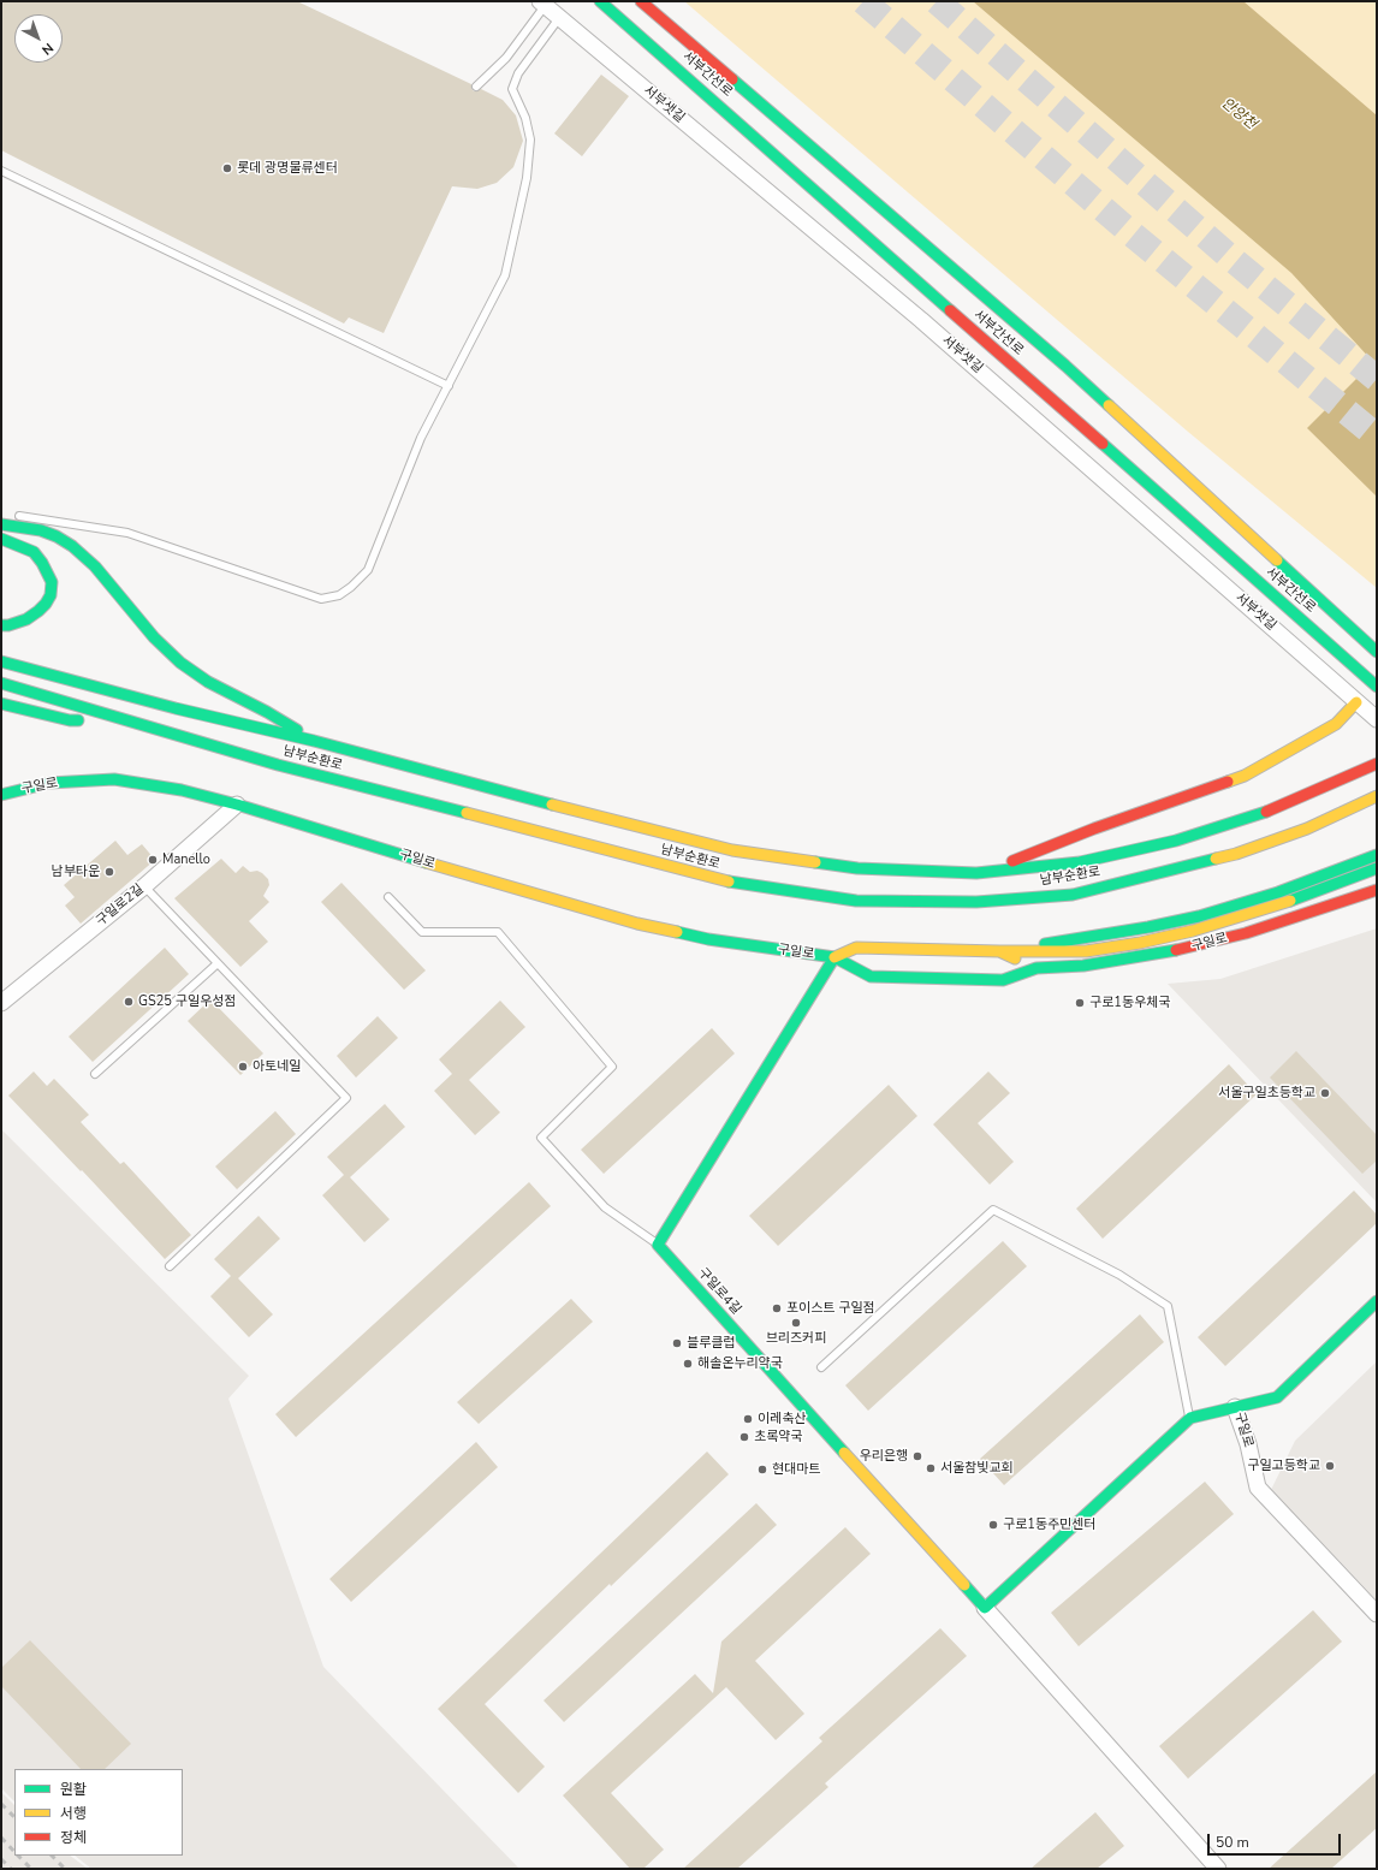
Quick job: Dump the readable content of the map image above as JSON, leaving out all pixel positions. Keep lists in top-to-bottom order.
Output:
{
  "streets": {
    "main road": [
      "서부간선로",
      "남부순환로",
      "구일로",
      "구일로4길"
    ],
    "street": ["서부샛길", "구일로2길"]
  },
  "crossings": [
    ["구일로", "구일로2길"]
  ],
  "water": ["안양천"],
  "places": [
    "롯데 광명물류센터",
    "Manello",
    "남부타운",
    "GS25 구일우성점",
    "구로1동우체국",
    "아토네일",
    "서울구일초등학교",
    "포이스트 구일점",
    "브리즈커피",
    "블루클럽",
    "해솔온누리약국",
    "이레축산",
    "초록약국",
    "우리은행",
    "구일고등학교",
    "서울참빛교회",
    "현대마트",
    "구로1동주민센터"
  ],
  "legend": ["원활", "서행", "정체"],
  "scale_bar": "50 m",
  "north": "bottom right"
}
